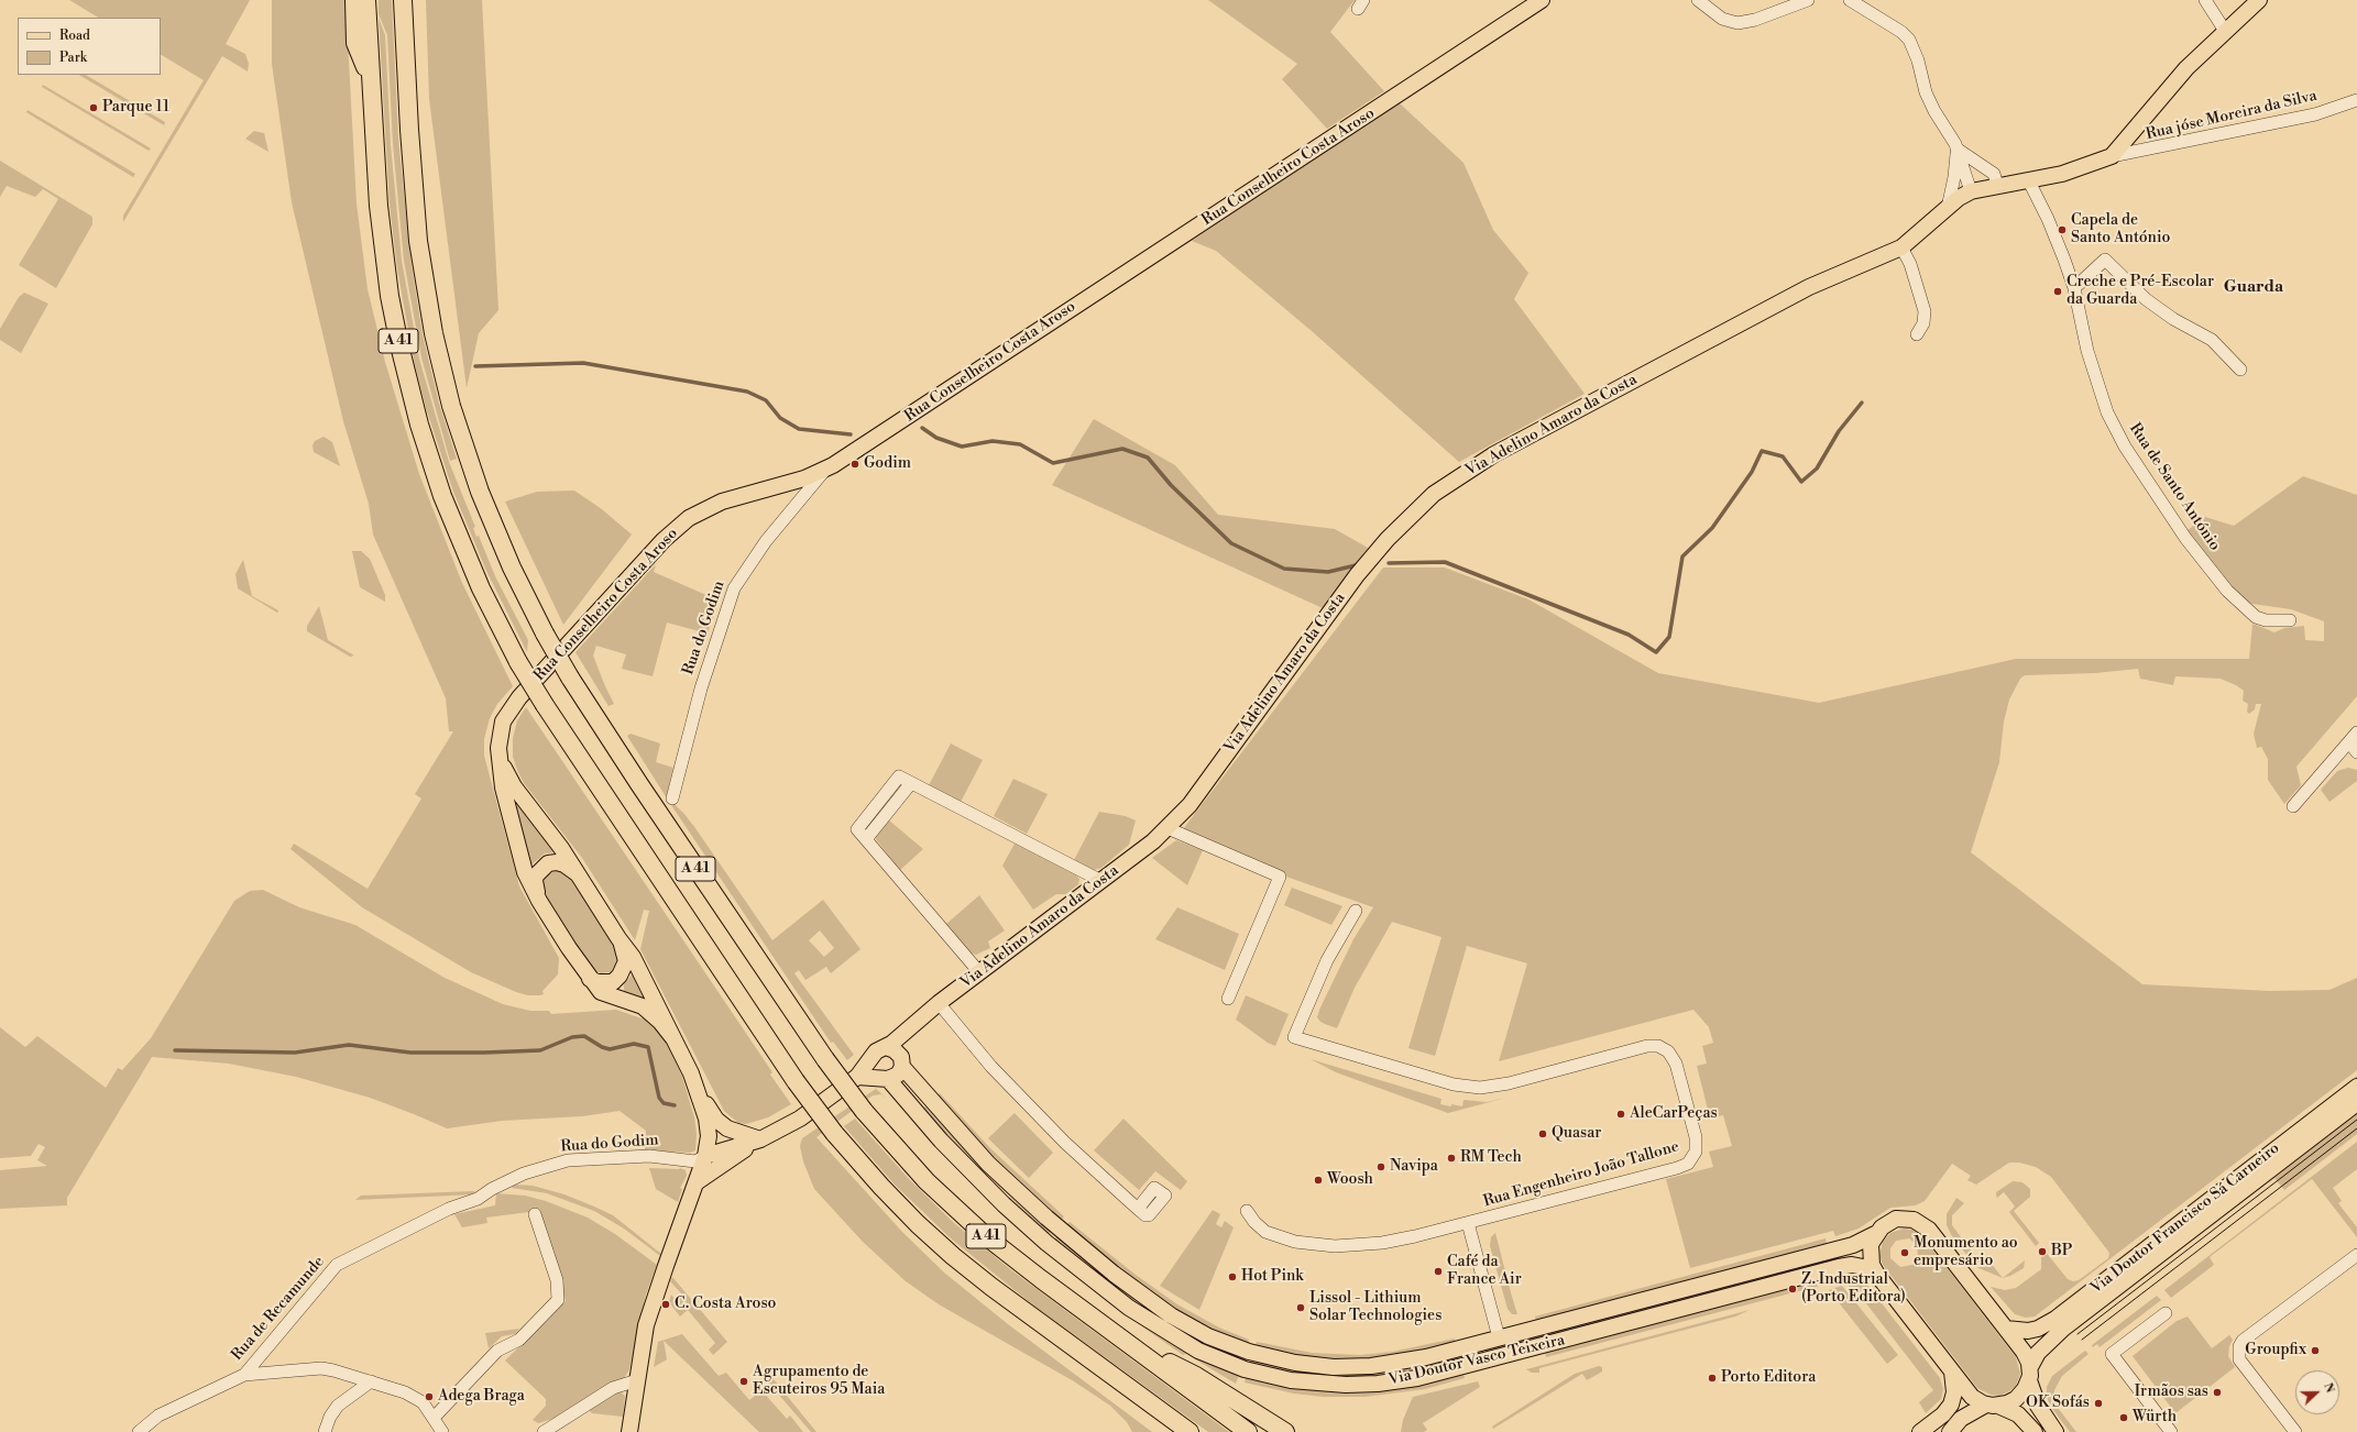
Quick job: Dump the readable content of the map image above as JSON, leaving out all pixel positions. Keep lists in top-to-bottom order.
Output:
{
  "streets": {
    "highway": ["A 41"],
    "main road": [
      "Rua Conselheiro Costa Aroso",
      "Via Adelino Amaro da Costa",
      "Via Doutor Francisco Sá Carneiro",
      "Via Doutor Vasco Teixeira"
    ],
    "street": [
      "Rua jóse Moreira da Silva",
      "Rua de Santo António",
      "Rua do Godim",
      "Rua Engenheiro João Tallone",
      "Rua de Recamunde"
    ]
  },
  "crossings": [
    ["Rua jóse Moreira da Silva", "Via Adelino Amaro da Costa"],
    ["Rua Conselheiro Costa Aroso", "Via Adelino Amaro da Costa"],
    ["Rua Conselheiro Costa Aroso", "Rua do Godim"],
    ["Via Adelino Amaro da Costa", "Rua de Santo António"],
    ["Via Adelino Amaro da Costa", "Rua do Godim"],
    ["Via Adelino Amaro da Costa", "Via Doutor Vasco Teixeira"],
    ["Rua do Godim", "Rua de Recamunde"],
    ["Rua Engenheiro João Tallone", "Via Doutor Vasco Teixeira"],
    ["Via Doutor Francisco Sá Carneiro", "Via Doutor Vasco Teixeira"]
  ],
  "districts": ["Guarda"],
  "places": [
    "Parque 11",
    "Capela de Santo António",
    "Creche e Pré-Escolar da Guarda",
    "Godim",
    "AleCarPeças",
    "Quasar",
    "RM Tech",
    "Navipa",
    "Woosh",
    "BP",
    "Monumento ao empresário",
    "Café da France Air",
    "Hot Pink",
    "Z. Industrial (Porto Editora)",
    "C. Costa Aroso",
    "Lissol - Lithium Solar Technologies",
    "Groupfix",
    "Porto Editora",
    "Agrupamento de Escuteiros 95 Maia",
    "Irmãos sas",
    "Adega Braga",
    "OK Sofás",
    "Würth"
  ],
  "legend": ["Road", "Park"],
  "north": "right"
}
